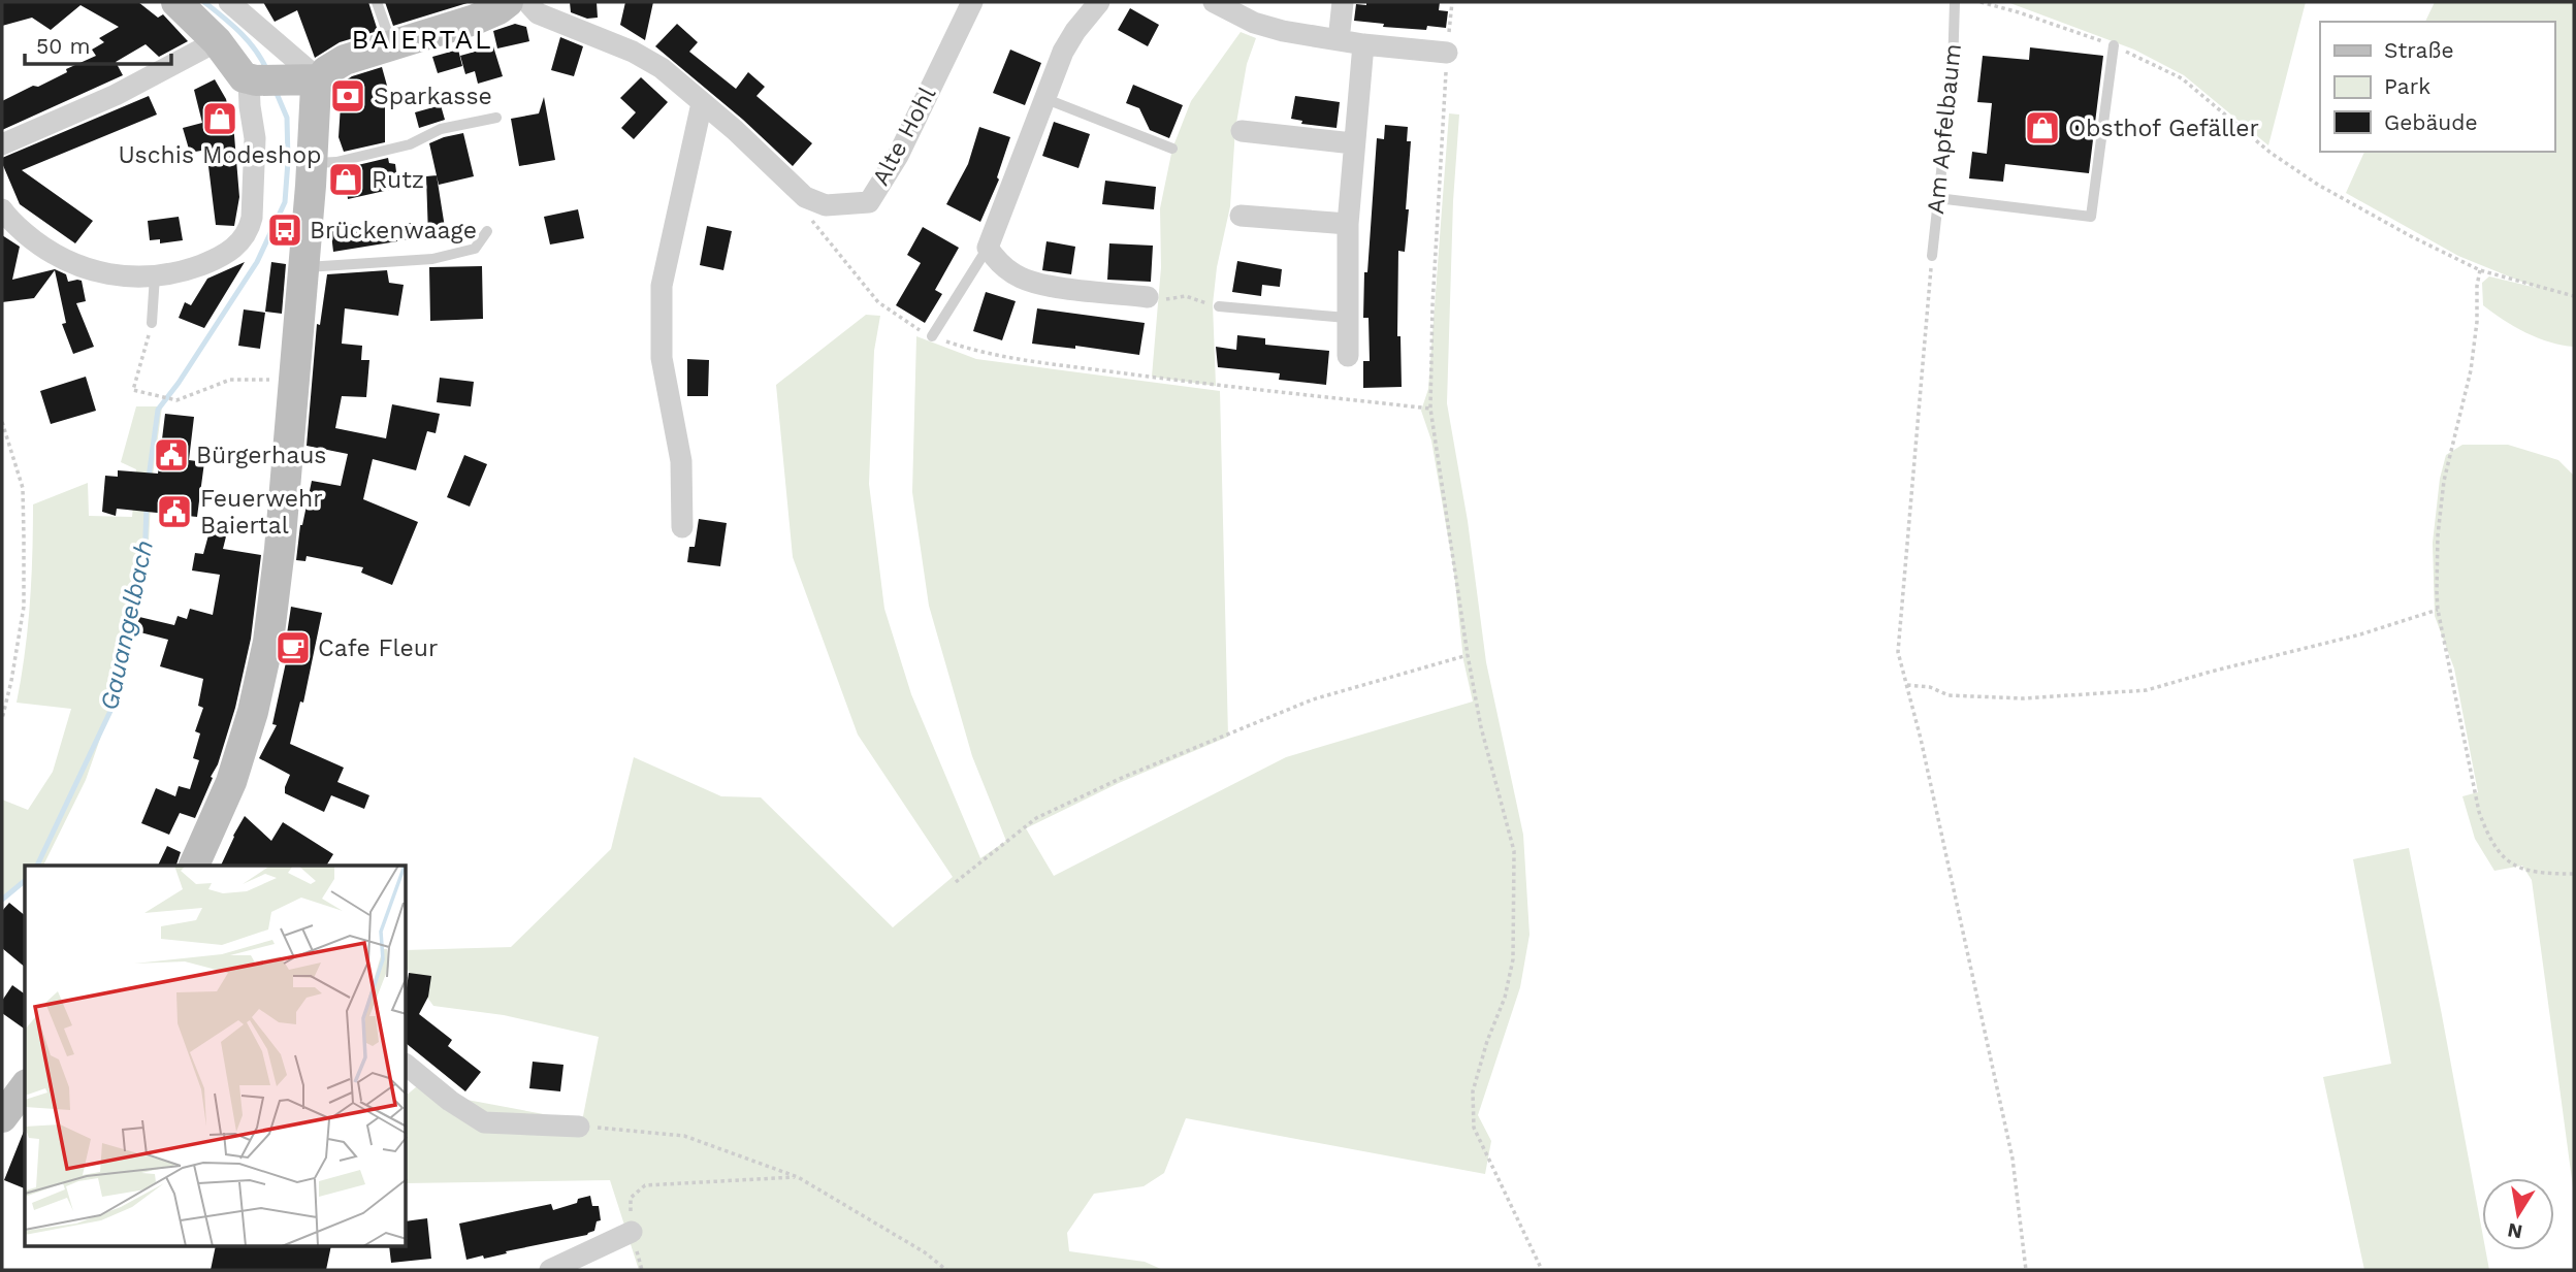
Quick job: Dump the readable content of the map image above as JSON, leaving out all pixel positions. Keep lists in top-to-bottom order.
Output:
{
  "streets": {
    "street": ["Alte Hohl"],
    "lane": ["Am Apfelbaum"]
  },
  "districts": ["BAIERTAL"],
  "water": ["Gauangelbach"],
  "places": {
    "bank": ["Sparkasse"],
    "shop": ["Uschis Modeshop", "Obsthof Gefäller", "Rutz"],
    "bus stop": ["Brückenwaage"],
    "public building": ["Bürgerhaus", "Feuerwehr Baiertal"],
    "cafe": ["Cafe Fleur"]
  },
  "legend": ["Straße", "Park", "Gebäude"],
  "scale_bar": "50 m",
  "north": "bottom"
}
